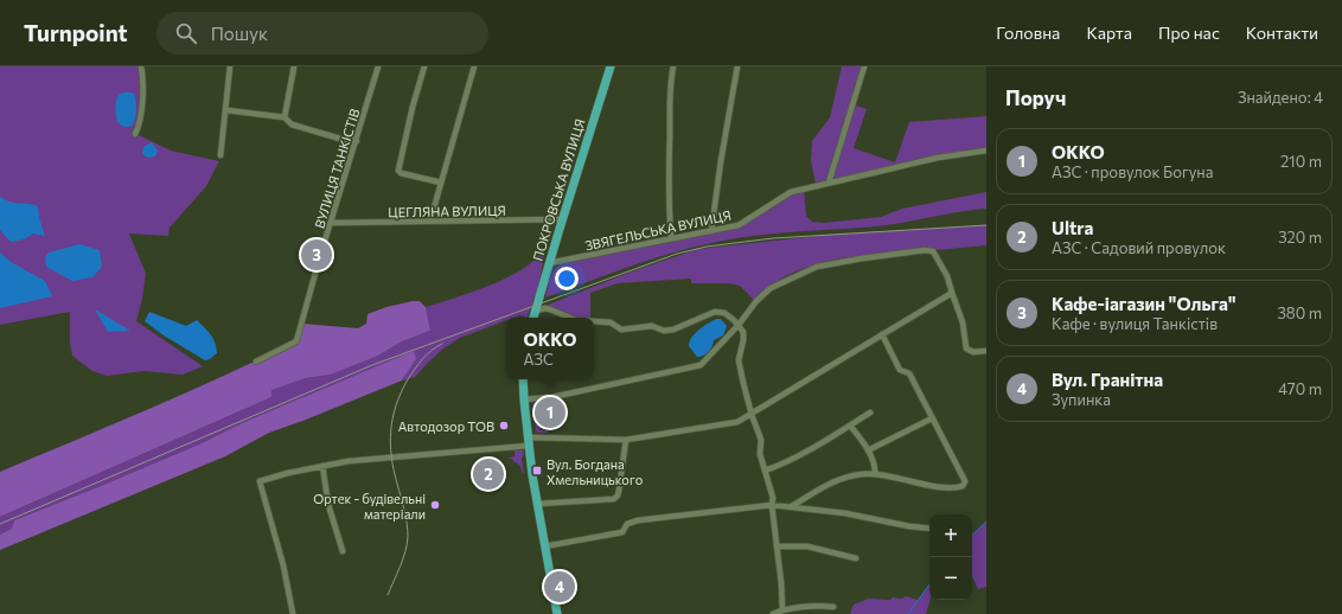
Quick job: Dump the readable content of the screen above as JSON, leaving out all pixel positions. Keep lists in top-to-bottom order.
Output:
{
  "streets": {
    "highway": ["ПОКРОВСЬКА ВУЛИЦЯ"],
    "street": ["ВУЛИЦЯ ТАНКІСТІВ", "ЦЕГЛЯНА ВУЛИЦЯ", "ЗВЯГЕЛЬСЬКА ВУЛИЦЯ"]
  },
  "crossings": [
    ["ВУЛИЦЯ ТАНКІСТІВ", "ЦЕГЛЯНА ВУЛИЦЯ"],
    ["ПОКРОВСЬКА ВУЛИЦЯ", "ЦЕГЛЯНА ВУЛИЦЯ"],
    ["ПОКРОВСЬКА ВУЛИЦЯ", "ЗВЯГЕЛЬСЬКА ВУЛИЦЯ"]
  ],
  "places": {
    "other": ["Автодозор ТОВ", "Ортек - будівельні матеріали"],
    "transit": ["Вул. Богдана Хмельницького"]
  },
  "page": {
    "header": "Turnpoint",
    "search": "Пошук",
    "nav": [
      "Головна",
      "Карта",
      "Про нас",
      "Контакти"
    ],
    "heading": ["Поруч", "Знайдено: 4"],
    "list": [
      {
        "mark": "1",
        "name": "ОККО",
        "note": "АЗС · провулок Богуна",
        "value": "210 m"
      },
      {
        "mark": "2",
        "name": "Ultra",
        "note": "АЗС · Садовий провулок",
        "value": "320 m"
      },
      {
        "mark": "3",
        "name": "Кафе-іагазин \"Ольга\"",
        "note": "Кафе · вулиця Танкістів",
        "value": "380 m"
      },
      {
        "mark": "4",
        "name": "Вул. Гранітна",
        "note": "Зупинка",
        "value": "470 m"
      }
    ],
    "pins": [
      "3",
      "1",
      "2",
      "4"
    ],
    "popup": ["ОККО", "АЗС"],
    "map_buttons": ["+", "−"]
  }
}
